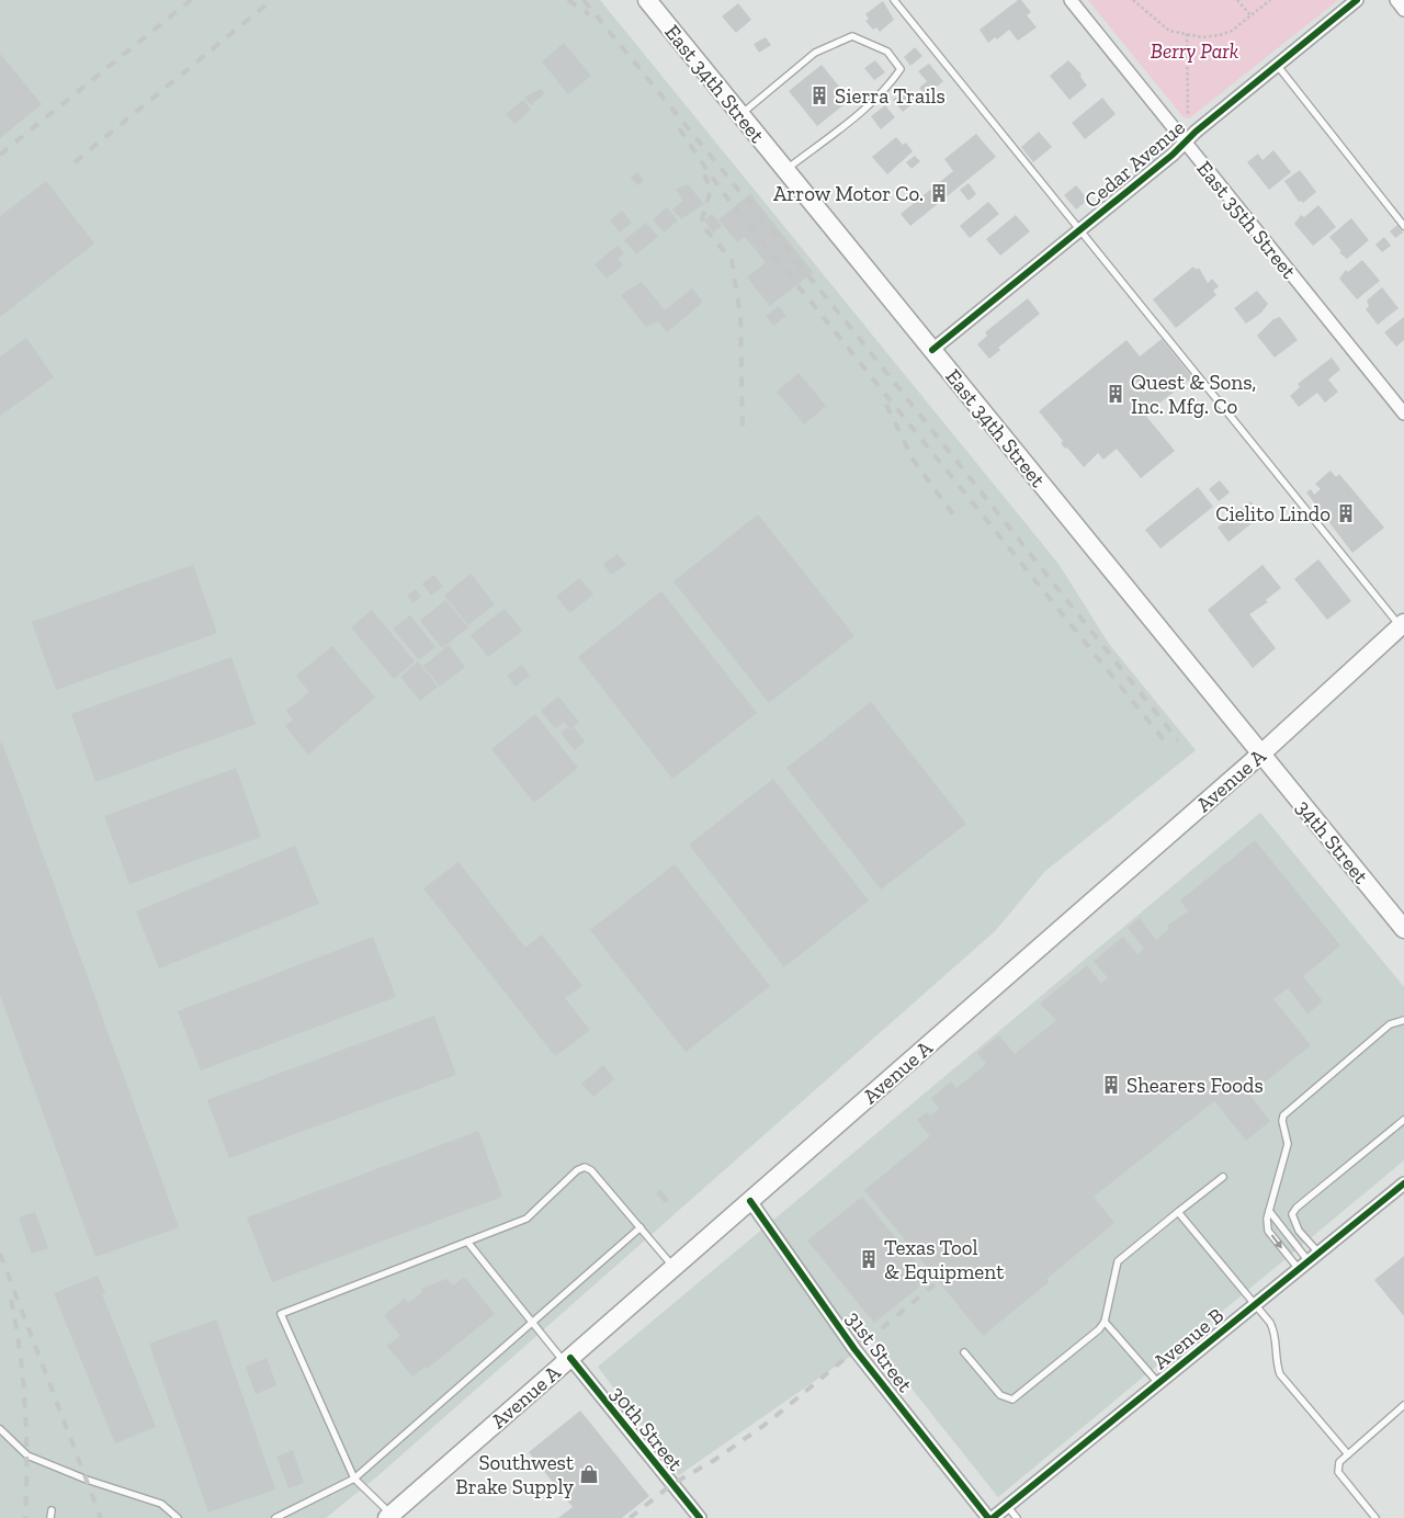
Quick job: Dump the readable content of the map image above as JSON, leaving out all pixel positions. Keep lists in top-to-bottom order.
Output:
{
  "streets": {
    "main road": ["East 34th Street", "Avenue A", "34th Street"],
    "street": [
      "Cedar Avenue",
      "East 35th Street",
      "Avenue B",
      "31st Street",
      "30th Street"
    ]
  },
  "crossings": [
    ["East 34th Street", "Cedar Avenue"],
    ["East 34th Street", "Avenue A"],
    ["East 34th Street", "34th Street"],
    ["Cedar Avenue", "East 35th Street"],
    ["Avenue A", "34th Street"],
    ["Avenue A", "31st Street"],
    ["Avenue A", "30th Street"]
  ],
  "parks": ["Berry Park"],
  "places": {
    "building": [
      "Sierra Trails",
      "Arrow Motor Co.",
      "Quest & Sons, Inc. Mfg. Co",
      "Cielito Lindo",
      "Shearers Foods",
      "Texas Tool & Equipment"
    ],
    "shop": ["Southwest Brake Supply"]
  }
}
